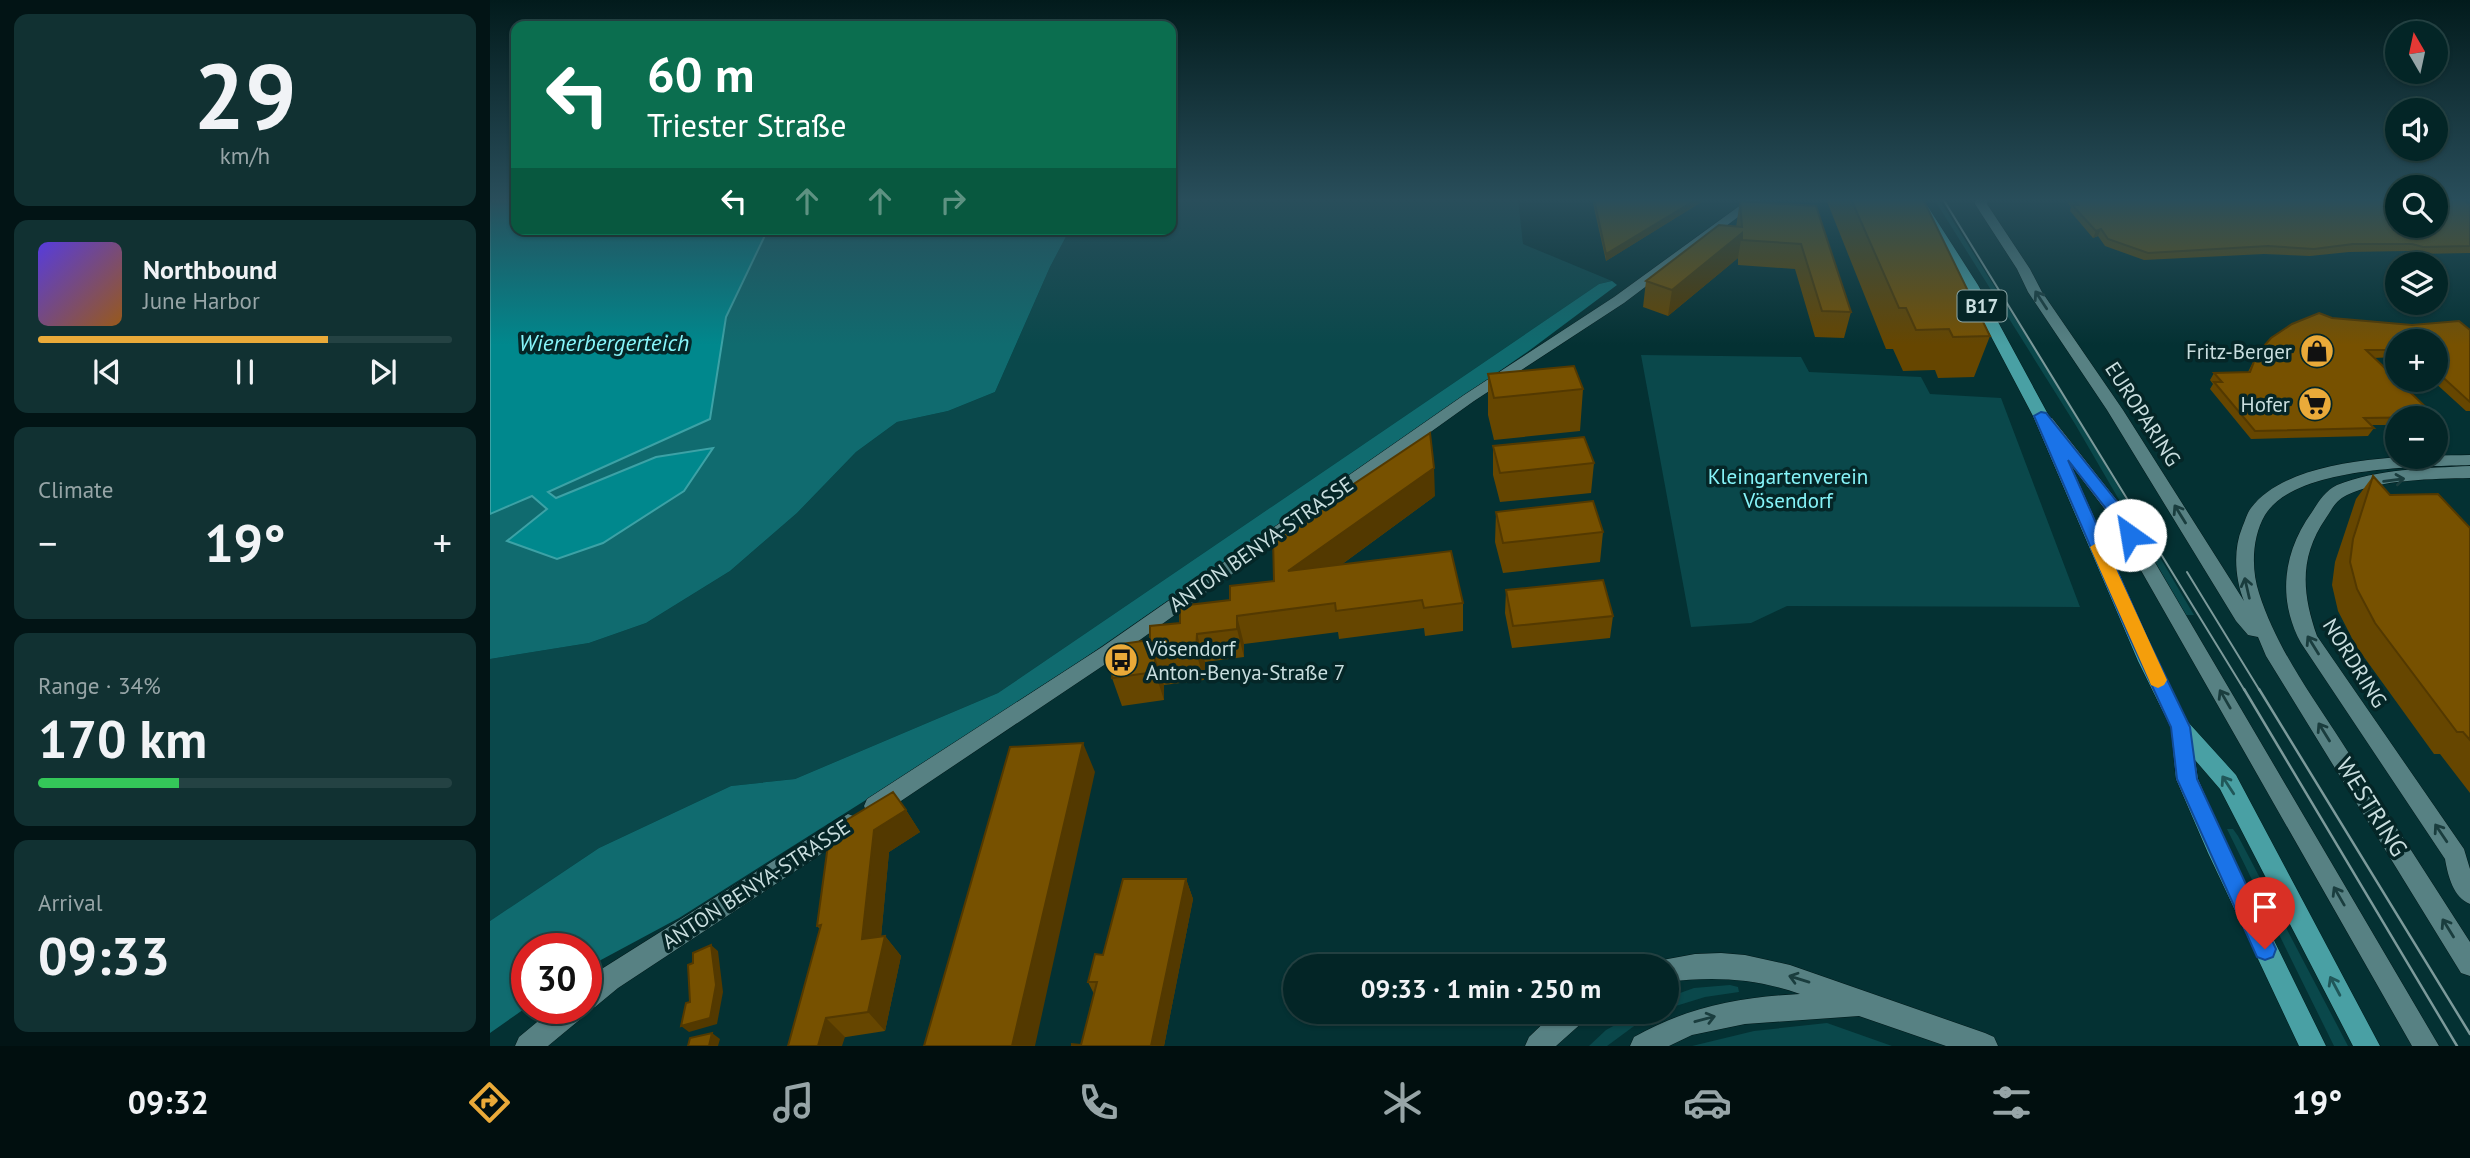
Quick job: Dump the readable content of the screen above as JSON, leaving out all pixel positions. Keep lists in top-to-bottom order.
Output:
{
  "streets": {
    "main road": ["B17"],
    "street": [
      "EUROPARING",
      "ANTON BENYA-STRASSE",
      "NORDRING",
      "WESTRING"
    ]
  },
  "crossings": [
    ["EUROPARING", "WESTRING"]
  ],
  "water": ["Wienerbergerteich"],
  "parks": ["Kleingartenverein Vösendorf"],
  "places": {
    "shop": ["Fritz-Berger"],
    "supermarket": ["Hofer"],
    "bus stop": ["Vösendorf Anton-Benya-Straße 7"]
  },
  "north": "top",
  "page": {
    "tile": [
      ["29", "km/h"],
      "Climate",
      ["Range · 34%", "170 km"],
      ["Arrival", "09:33"]
    ],
    "map_buttons": ["+", "−"],
    "turn": ["60 m", "Triester Straße"],
    "song": ["Northbound", "June Harbor"],
    "heat": ["−", "19°", "+"],
    "limit": "30",
    "trip": "09:33 · 1 min · 250 m",
    "tabs": ["09:32", "19°"]
  }
}
